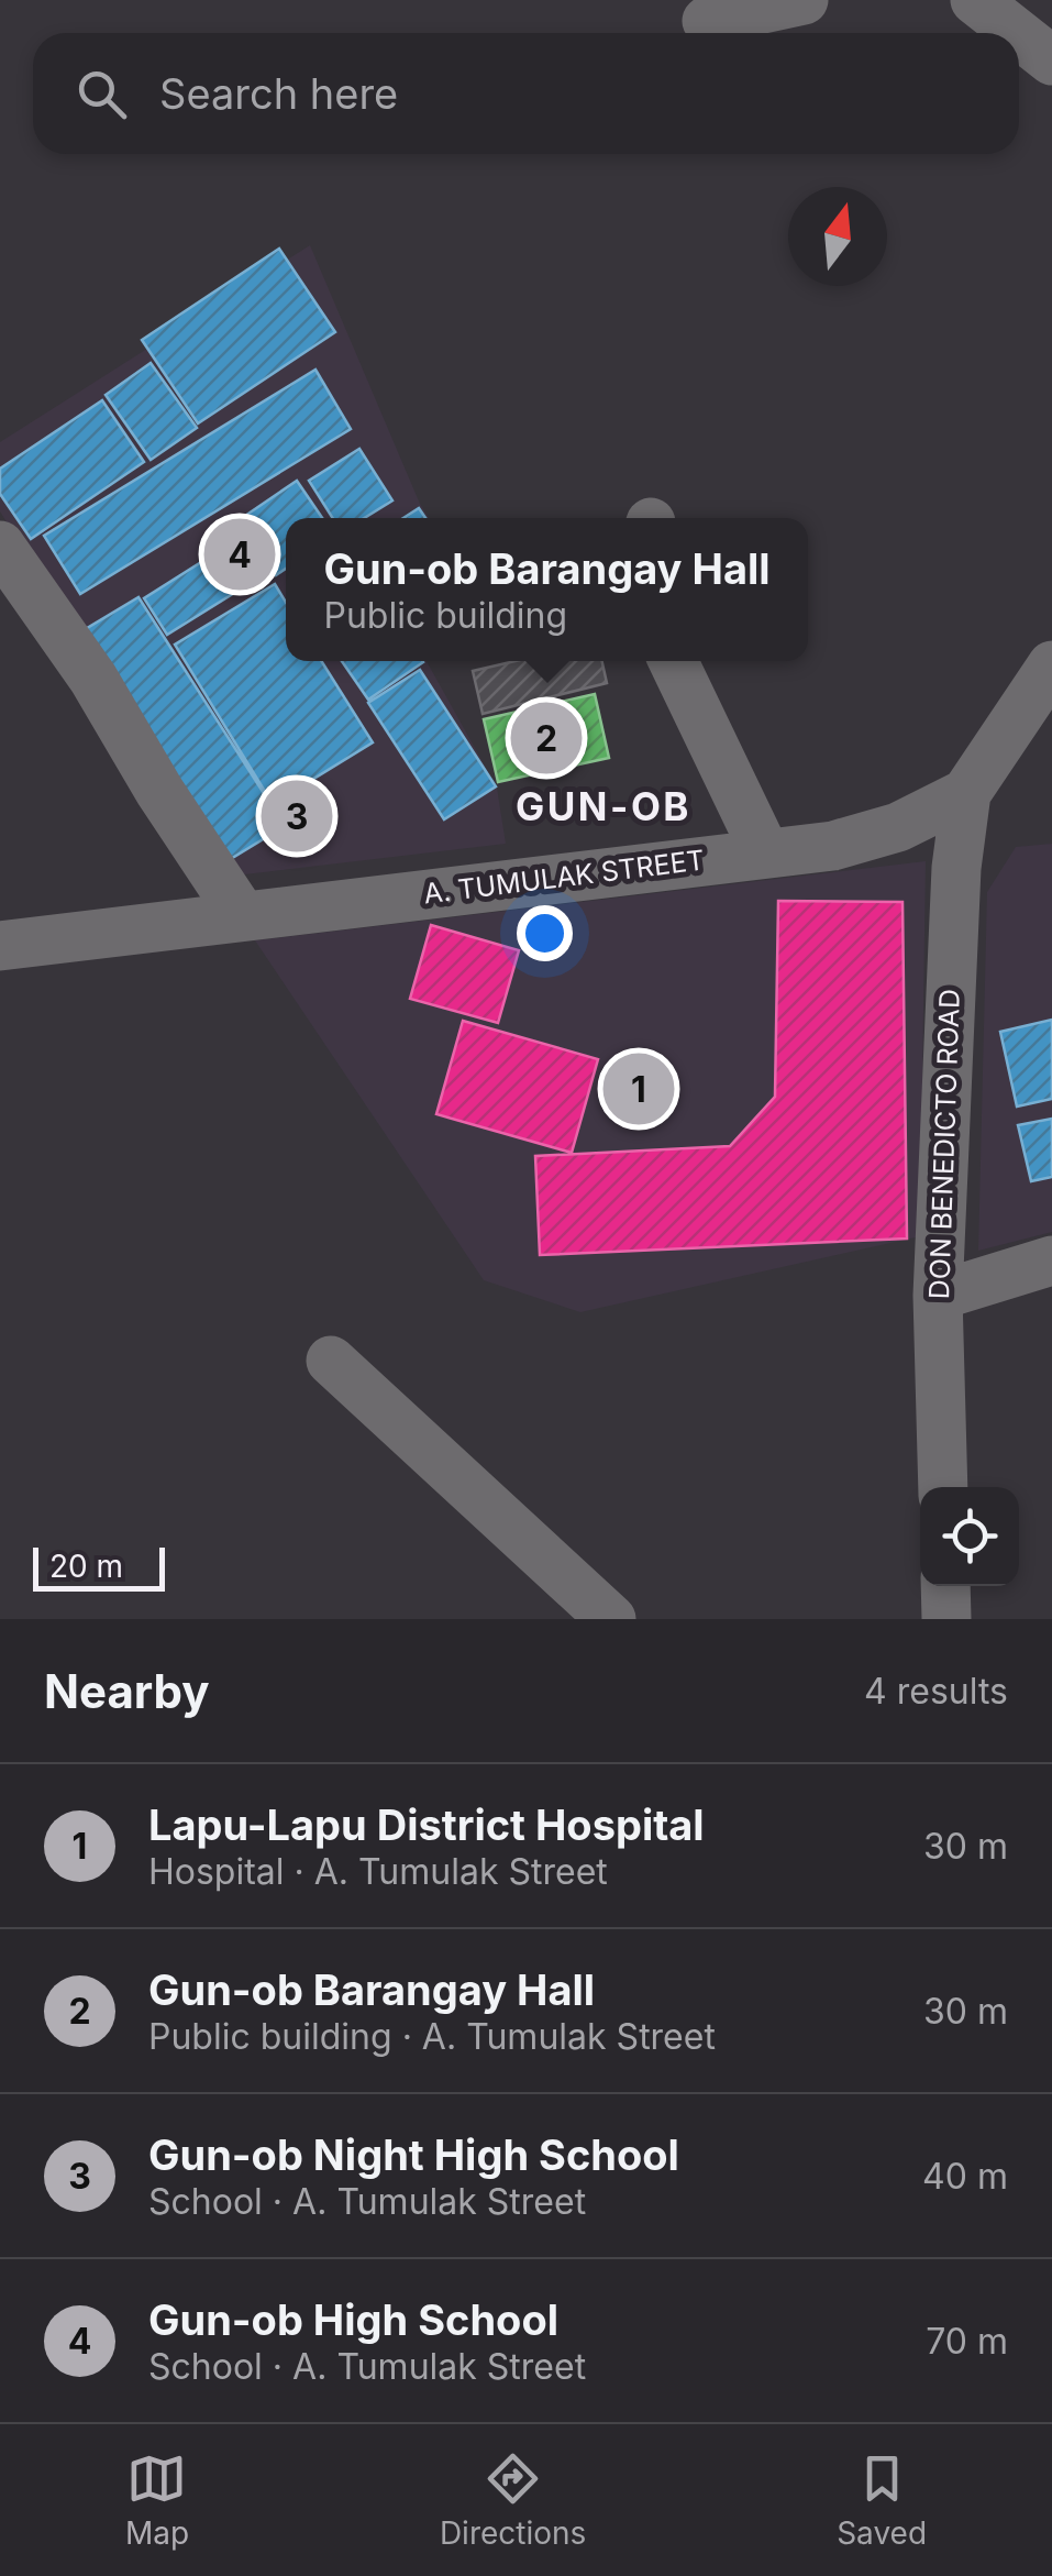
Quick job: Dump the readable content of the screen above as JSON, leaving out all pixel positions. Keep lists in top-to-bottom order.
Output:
{
  "streets": {
    "street": ["A. TUMULAK STREET", "DON BENEDICTO ROAD"]
  },
  "crossings": [
    ["A. TUMULAK STREET", "DON BENEDICTO ROAD"]
  ],
  "districts": ["GUN-OB"],
  "scale_bar": "20 m",
  "north": "top",
  "page": {
    "search": "Search here",
    "pins": [
      "4",
      "2",
      "3",
      "1"
    ],
    "popup": ["Gun-ob Barangay Hall", "Public building"],
    "scale": "20 m",
    "heading": ["Nearby", "4 results"],
    "list": [
      {
        "mark": "1",
        "name": "Lapu-Lapu District Hospital",
        "note": "Hospital · A. Tumulak Street",
        "value": "30 m"
      },
      {
        "mark": "2",
        "name": "Gun-ob Barangay Hall",
        "note": "Public building · A. Tumulak Street",
        "value": "30 m"
      },
      {
        "mark": "3",
        "name": "Gun-ob Night High School",
        "note": "School · A. Tumulak Street",
        "value": "40 m"
      },
      {
        "mark": "4",
        "name": "Gun-ob High School",
        "note": "School · A. Tumulak Street",
        "value": "70 m"
      }
    ],
    "nav": ["Map", "Directions", "Saved"]
  }
}
